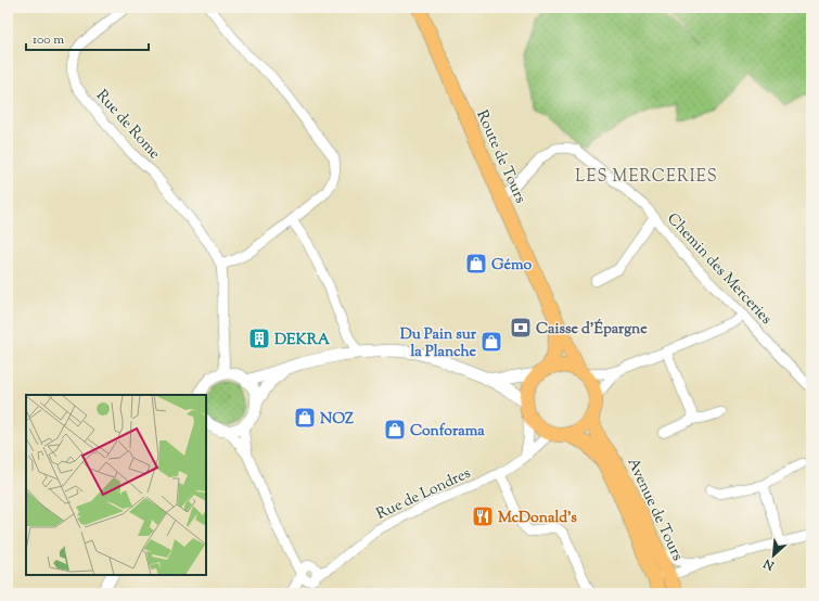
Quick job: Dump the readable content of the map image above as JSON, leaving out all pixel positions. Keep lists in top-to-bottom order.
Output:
{
  "streets": {
    "main road": ["Route de Tours", "Avenue de Tours"],
    "street": ["Rue de Rome", "Chemin des Merceries", "Rue de Londres"]
  },
  "crossings": [
    ["Route de Tours", "Chemin des Merceries"],
    ["Route de Tours", "Rue de Londres"],
    ["Route de Tours", "Avenue de Tours"],
    ["Rue de Londres", "Avenue de Tours"]
  ],
  "districts": ["LES MERCERIES"],
  "places": {
    "shop": [
      "Gémo",
      "Du Pain sur la Planche",
      "NOZ",
      "Conforama"
    ],
    "bank": ["Caisse d'Épargne"],
    "building": ["DEKRA"],
    "restaurant": ["McDonald's"]
  },
  "scale_bar": "100 m",
  "north": "bottom left"
}
